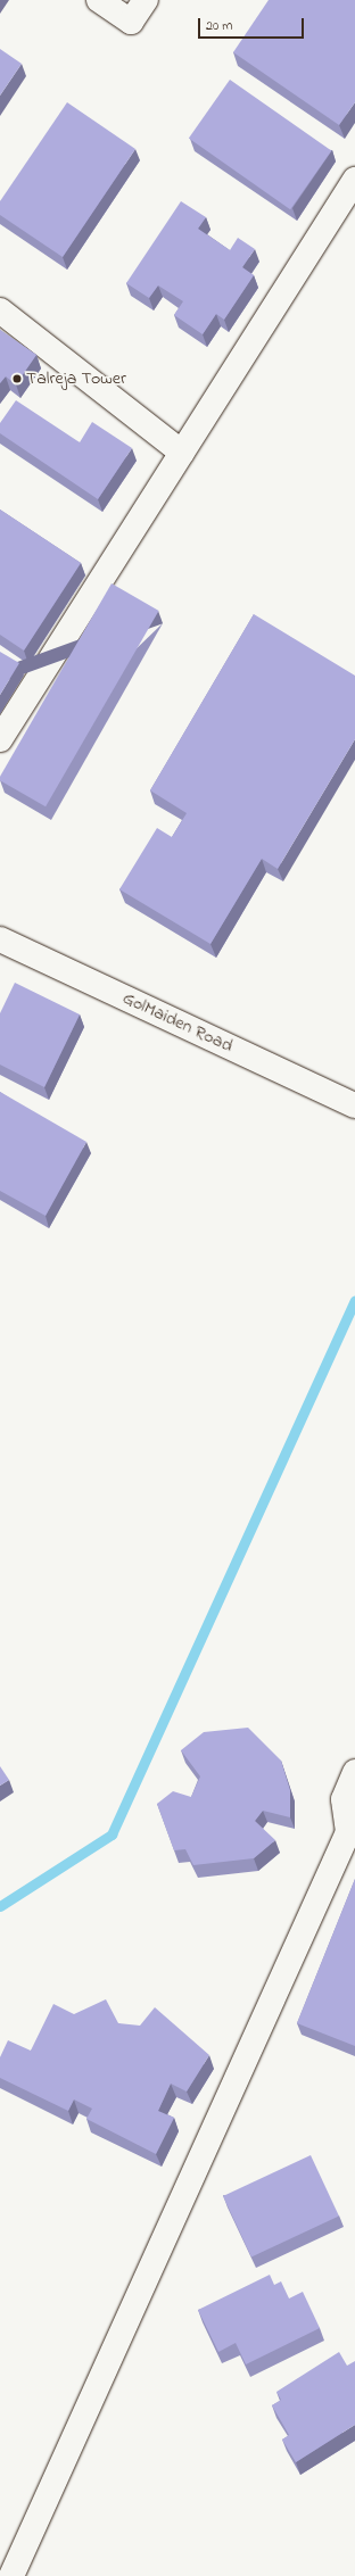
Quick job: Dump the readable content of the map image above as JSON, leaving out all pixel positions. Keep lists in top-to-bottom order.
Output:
{
  "streets": {
    "street": ["GolMaiden Road"]
  },
  "places": ["Talreja Tower"],
  "scale_bar": "20 m"
}
